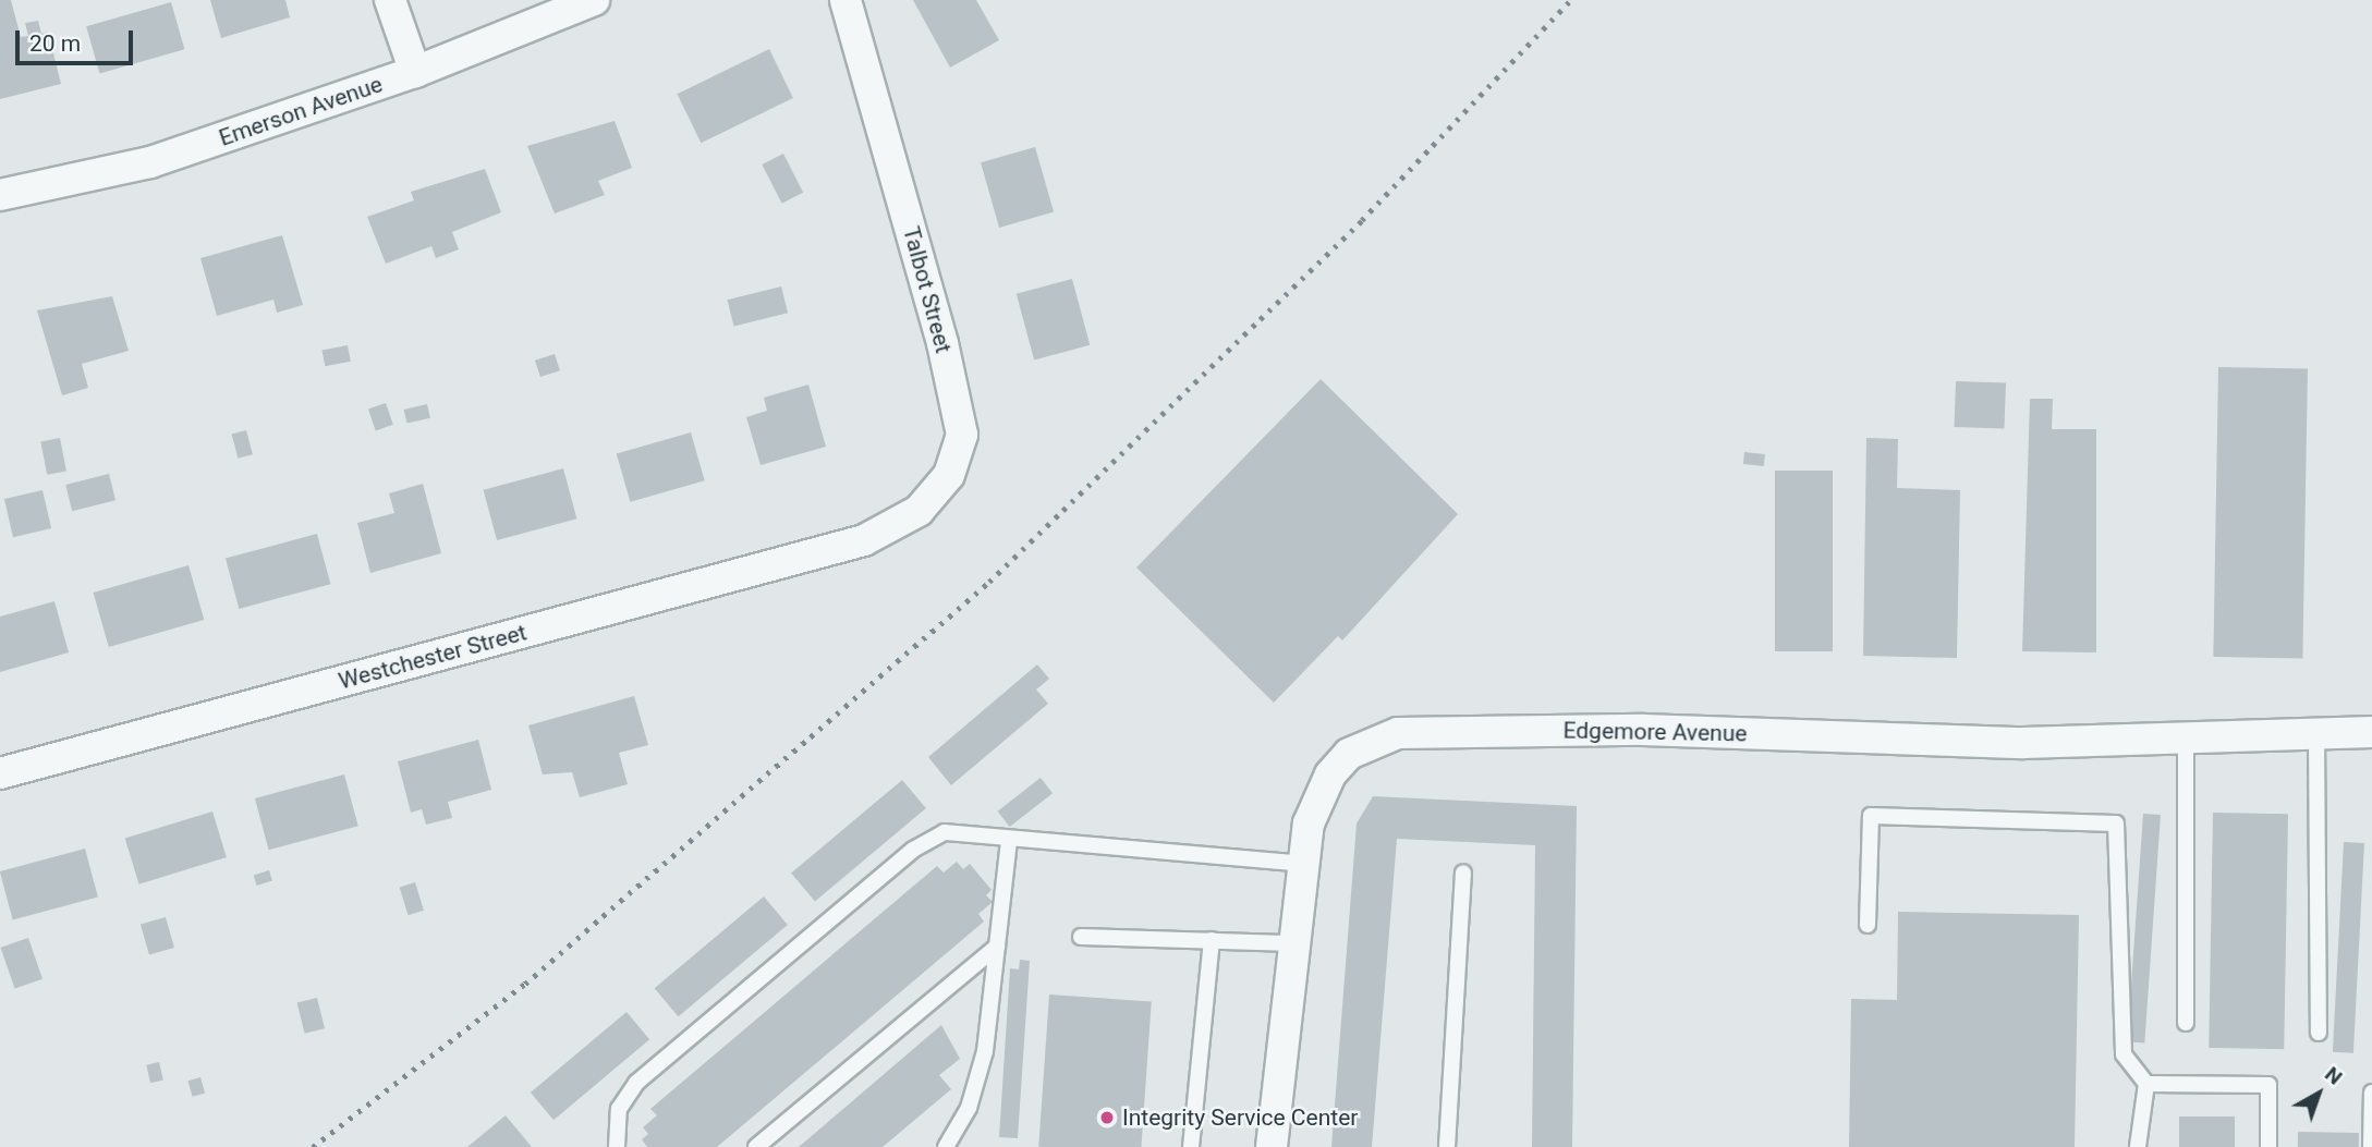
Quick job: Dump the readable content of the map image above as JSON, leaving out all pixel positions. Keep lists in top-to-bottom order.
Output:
{
  "streets": {
    "street": [
      "Emerson Avenue",
      "Talbot Street",
      "Westchester Street",
      "Edgemore Avenue"
    ]
  },
  "crossings": [
    ["Talbot Street", "Westchester Street"]
  ],
  "places": ["Integrity Service Center"],
  "scale_bar": "20 m",
  "north": "top right"
}
